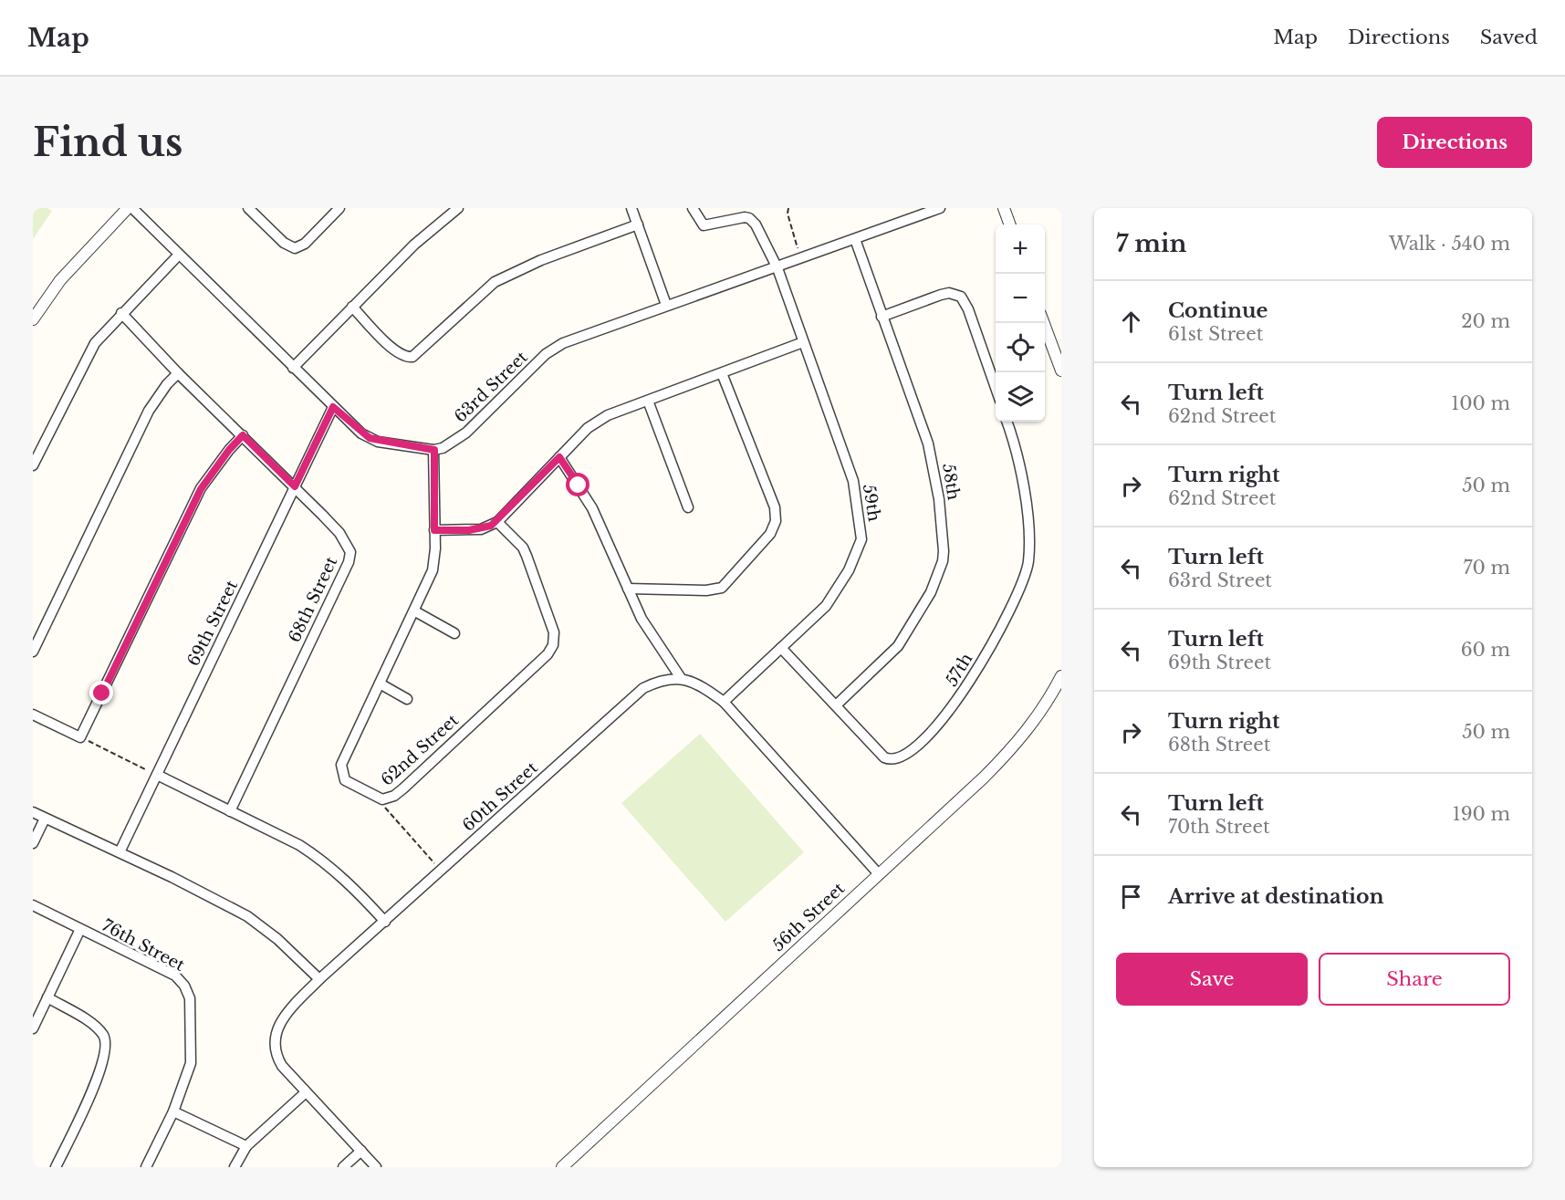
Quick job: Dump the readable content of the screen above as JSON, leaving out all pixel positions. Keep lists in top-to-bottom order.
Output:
{
  "streets": {
    "street": [
      "63rd Street",
      "58th",
      "59th",
      "68th Street",
      "69th Street",
      "57th",
      "62nd Street",
      "60th Street",
      "56th Street",
      "76th Street"
    ]
  },
  "crossings": [
    ["63rd Street", "58th"],
    ["63rd Street", "59th"],
    ["63rd Street", "62nd Street"],
    ["58th", "57th"],
    ["59th", "57th"],
    ["68th Street", "69th Street"]
  ],
  "page": {
    "header": "Map",
    "nav": ["Map", "Directions", "Saved"],
    "buttons": [
      "Directions",
      ["Save", "Share"]
    ],
    "title": "Find us",
    "heading": ["7 min", "Walk · 540 m"],
    "map_buttons": ["+", "−"],
    "list": [
      ["Continue", "61st Street", "20 m"],
      ["Turn left", "62nd Street", "100 m"],
      ["Turn right", "62nd Street", "50 m"],
      ["Turn left", "63rd Street", "70 m"],
      ["Turn left", "69th Street", "60 m"],
      ["Turn right", "68th Street", "50 m"],
      ["Turn left", "70th Street", "190 m"],
      "Arrive at destination"
    ]
  }
}
